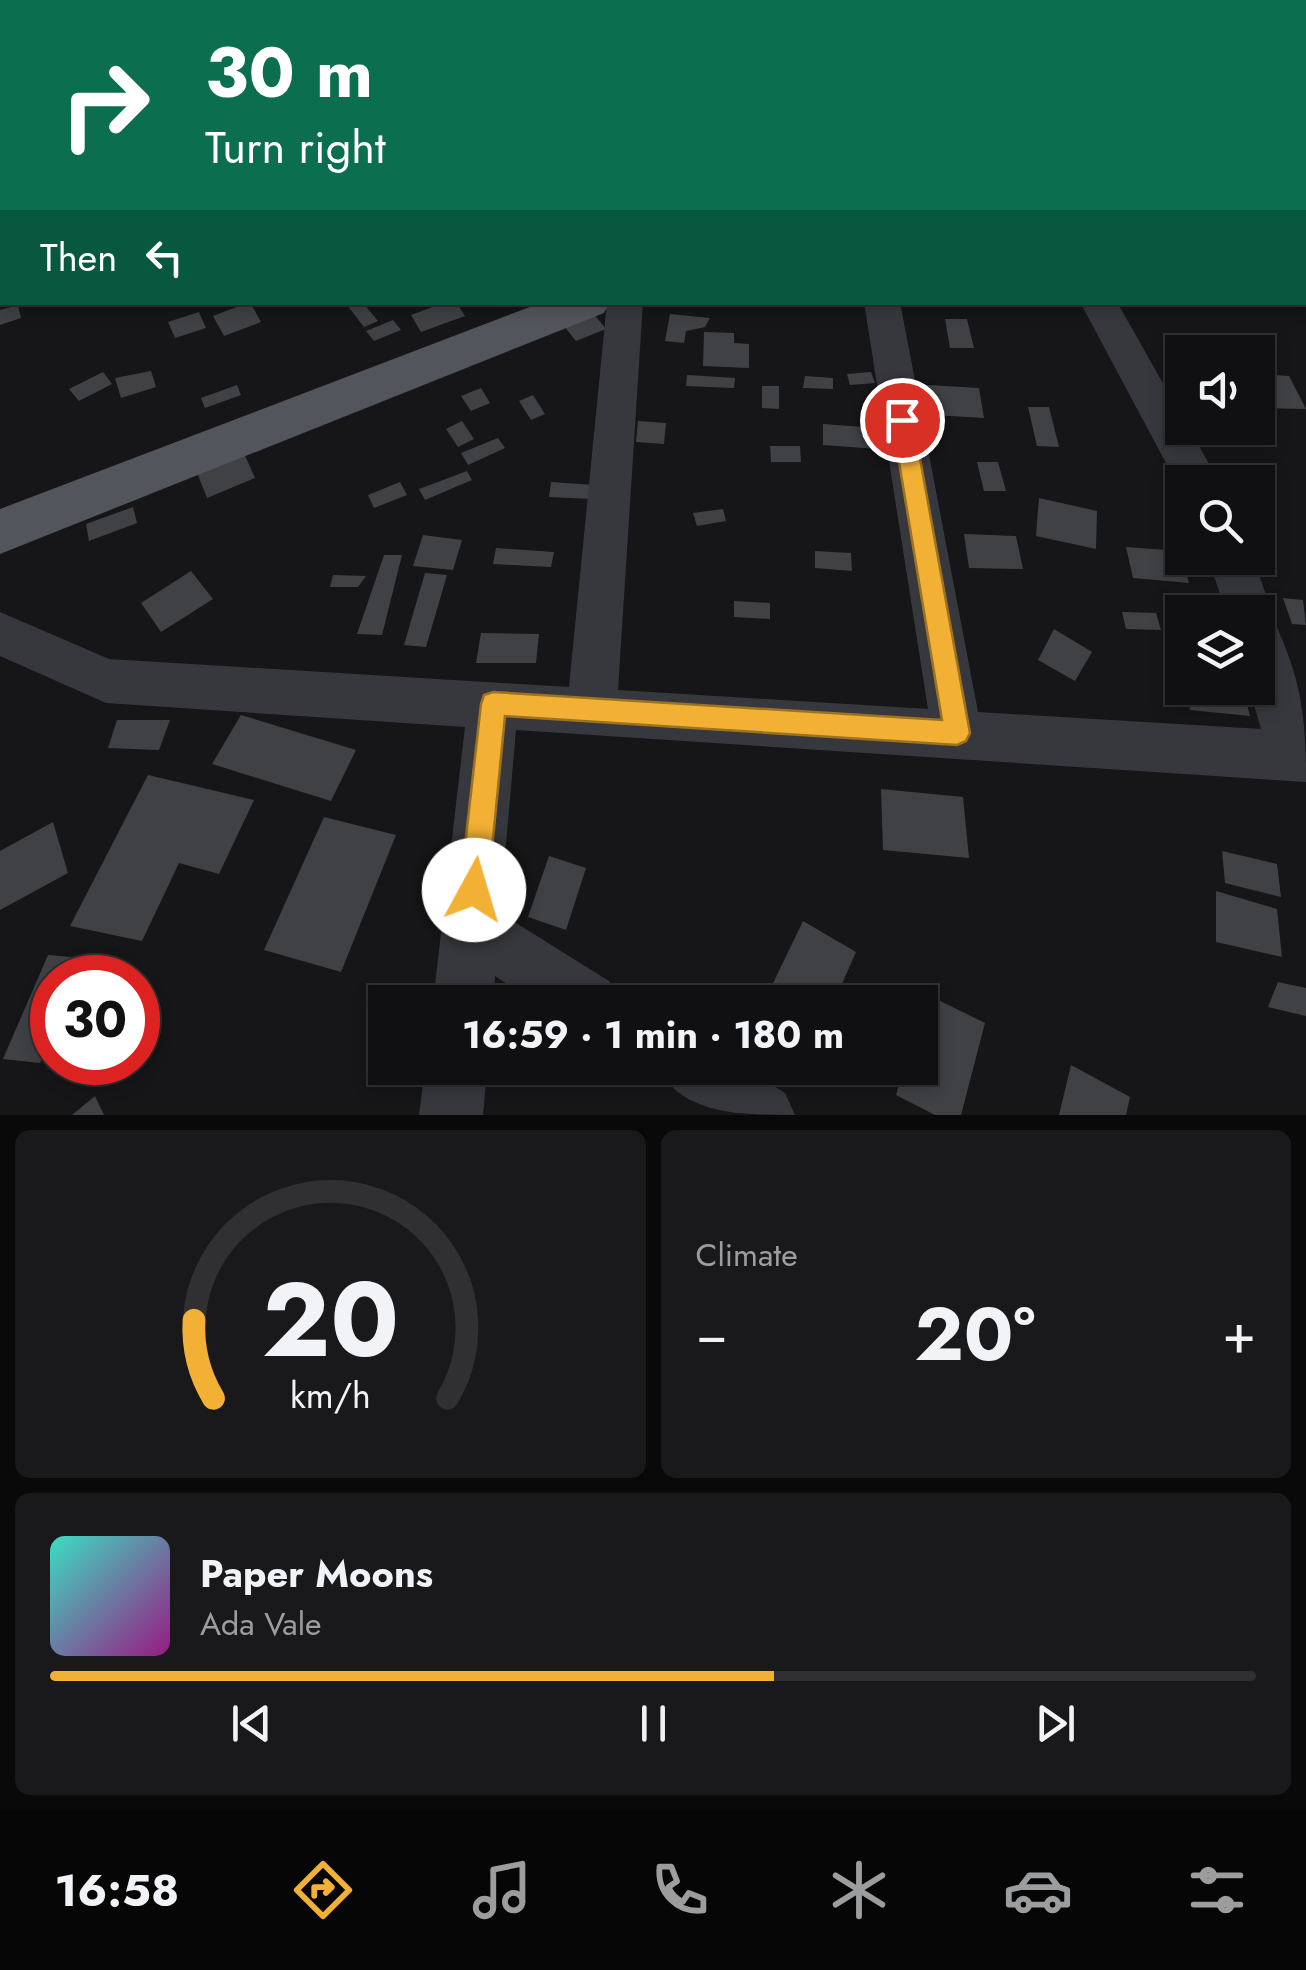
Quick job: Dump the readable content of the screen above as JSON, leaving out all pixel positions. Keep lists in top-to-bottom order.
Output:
{
  "page": {
    "turn": ["30 m", "Turn right"],
    "then": "Then",
    "limit": "30",
    "trip": "16:59 · 1 min · 180 m",
    "tile": "Climate",
    "heat": ["−", "20°", "+"],
    "song": ["Paper Moons", "Ada Vale"],
    "tabs": "16:58",
    "gauge": ["20", "km/h"]
  }
}
